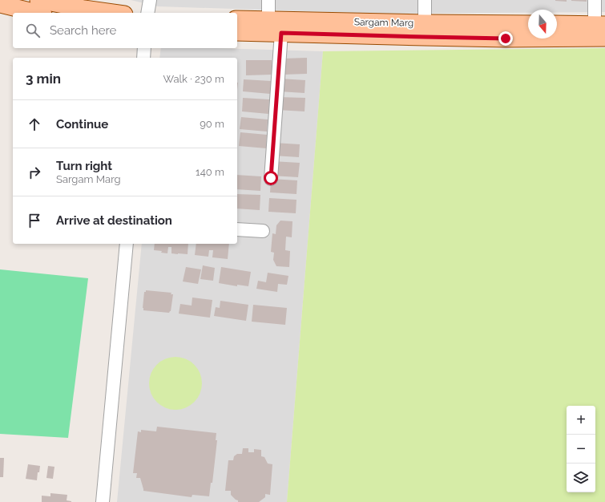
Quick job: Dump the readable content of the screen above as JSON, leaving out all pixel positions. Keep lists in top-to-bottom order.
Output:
{
  "streets": {
    "main road": ["Sargam Marg"]
  },
  "north": "bottom",
  "page": {
    "search": "Search here",
    "heading": ["3 min", "Walk · 230 m"],
    "list": [
      ["Continue", "90 m"],
      ["Turn right", "Sargam Marg", "140 m"],
      "Arrive at destination"
    ],
    "map_buttons": ["+", "−"]
  }
}
